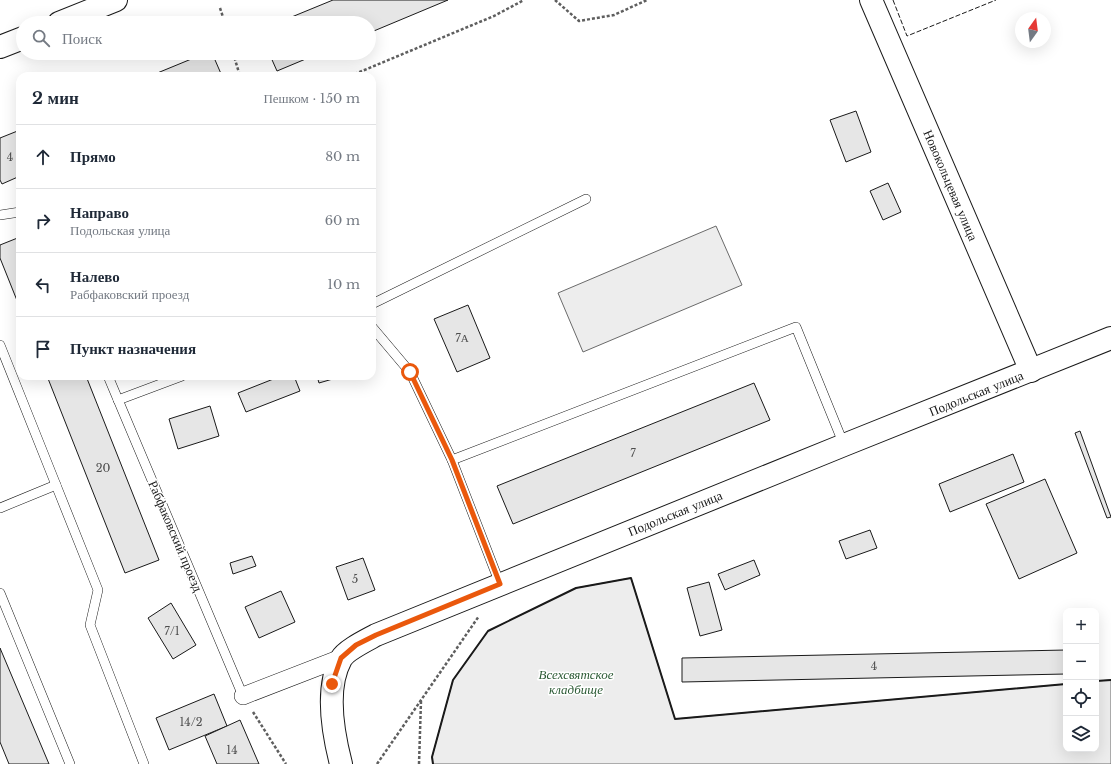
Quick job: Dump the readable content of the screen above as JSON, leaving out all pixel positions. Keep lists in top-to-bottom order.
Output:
{
  "streets": {
    "street": ["Новокольцевая улица", "Подольская улица"],
    "lane": ["Рабфаковский проезд"]
  },
  "crossings": [
    ["Новокольцевая улица", "Подольская улица"],
    ["Подольская улица", "Рабфаковский проезд"]
  ],
  "parks": ["Всехсвятское кладбище"],
  "house_numbers": [
    "4",
    "7А",
    "7",
    "20",
    "5",
    "7/1",
    "4",
    "14/2",
    "14"
  ],
  "north": "top",
  "page": {
    "search": "Поиск",
    "heading": ["2 мин", "Пешком · 150 m"],
    "list": [
      ["Прямо", "80 m"],
      ["Направо", "Подольская улица", "60 m"],
      ["Налево", "Рабфаковский проезд", "10 m"],
      "Пункт назначения"
    ],
    "map_buttons": ["+", "−"]
  }
}
